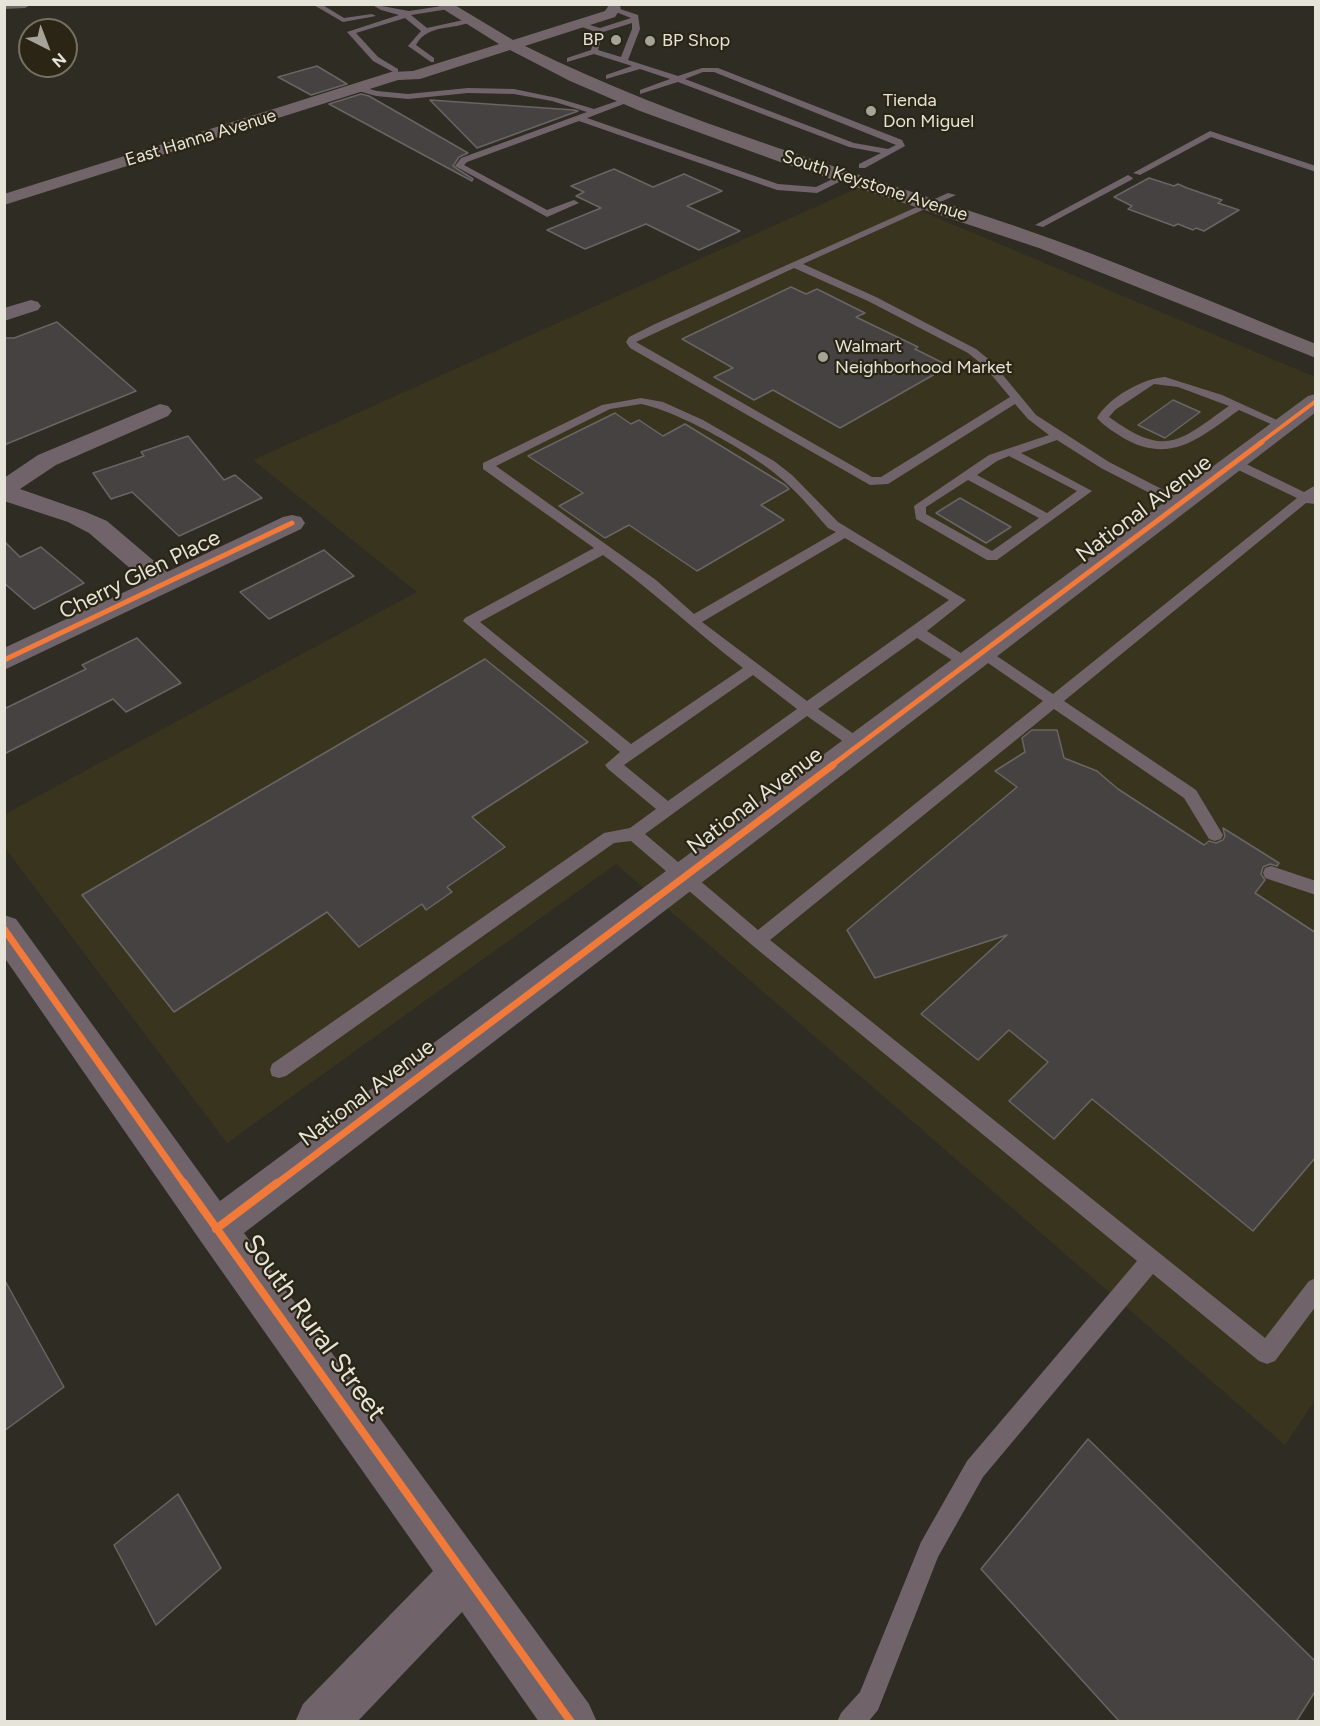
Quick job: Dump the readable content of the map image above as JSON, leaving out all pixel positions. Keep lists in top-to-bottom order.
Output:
{
  "streets": {
    "main road": ["East Hanna Avenue", "South Keystone Avenue"],
    "street": ["National Avenue", "Cherry Glen Place", "South Rural Street"]
  },
  "crossings": [
    ["East Hanna Avenue", "South Keystone Avenue"],
    ["National Avenue", "South Rural Street"]
  ],
  "places": [
    "BP",
    "BP Shop",
    "Tienda Don Miguel",
    "Walmart Neighborhood Market"
  ],
  "north": "bottom right"
}
